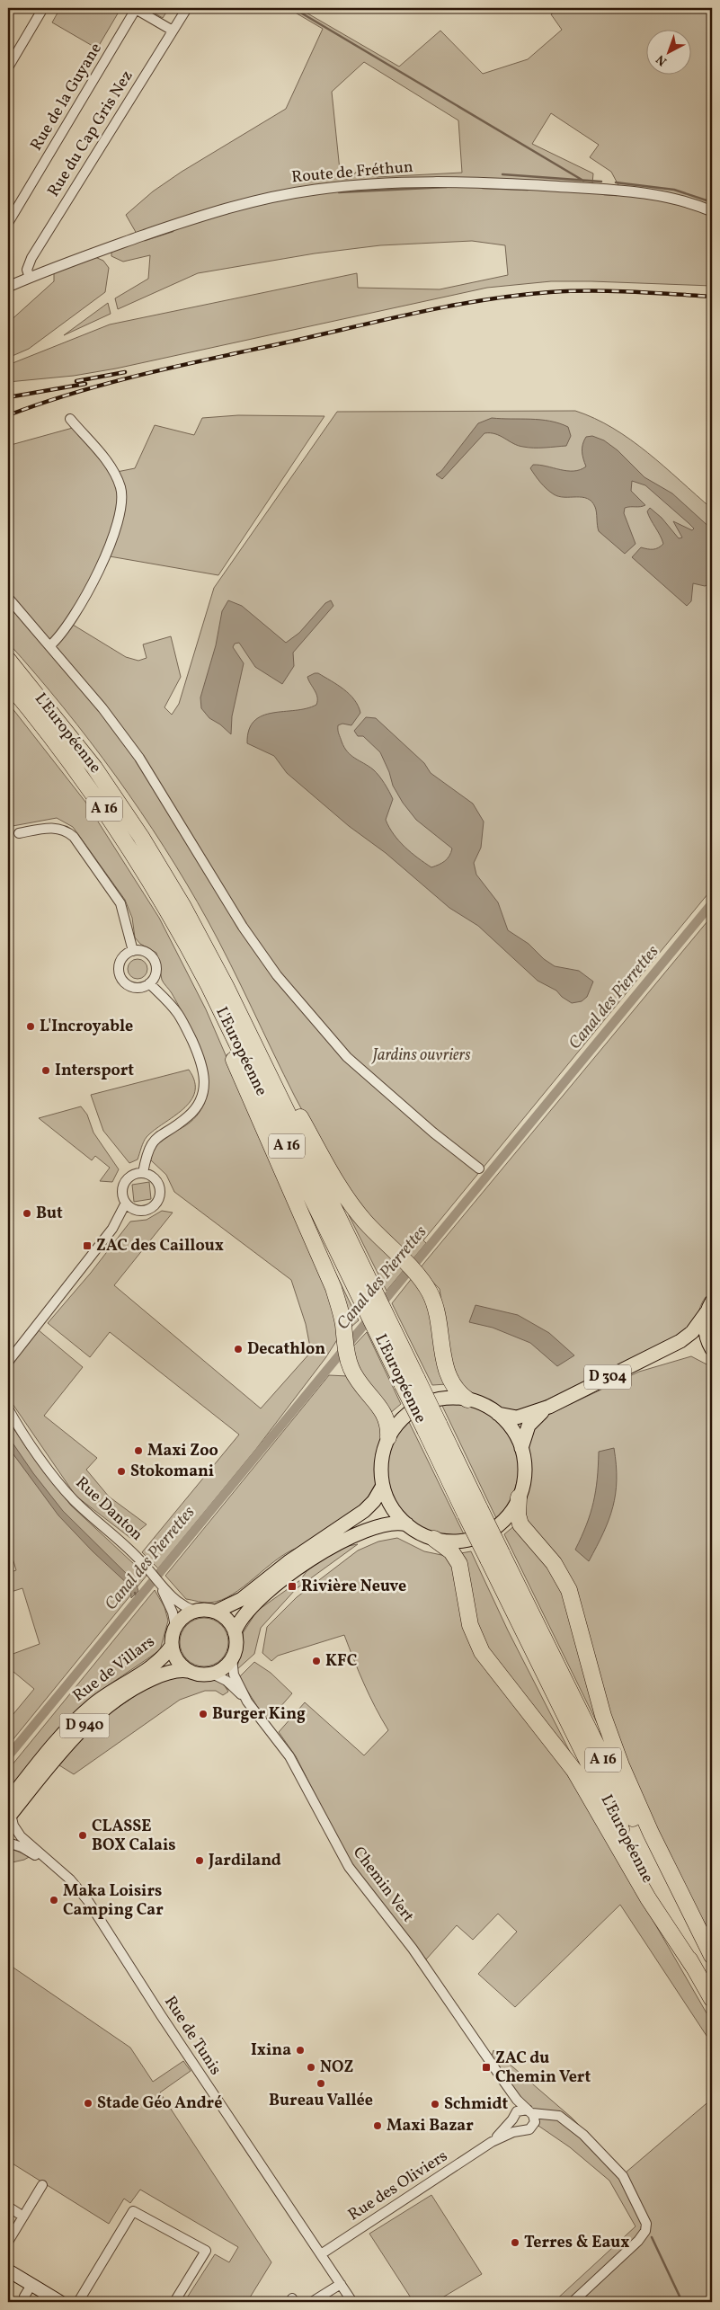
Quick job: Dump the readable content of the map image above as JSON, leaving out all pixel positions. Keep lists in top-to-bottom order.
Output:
{
  "streets": {
    "highway": ["L'Européenne", "A 16"],
    "main road": ["D 304", "Rue de Villars", "D 940"],
    "street": [
      "Rue de la Guyane",
      "Rue du Cap Gris Nez",
      "Route de Fréthun",
      "Rue Danton",
      "Chemin Vert",
      "Rue de Tunis",
      "Rue des Oliviers"
    ]
  },
  "crossings": [
    ["Rue du Cap Gris Nez", "Route de Fréthun"],
    ["Rue de Villars", "Rue de Tunis"],
    ["Rue de Tunis", "Rue des Oliviers"]
  ],
  "water": ["Canal des Pierrettes"],
  "parks": ["Jardins ouvriers"],
  "places": {
    "other": [
      "L'Incroyable",
      "Intersport",
      "But",
      "Decathlon",
      "Maxi Zoo",
      "Stokomani",
      "KFC",
      "Burger King",
      "CLASSE BOX Calais",
      "Jardiland",
      "Maka Loisirs Camping Car",
      "Ixina",
      "NOZ",
      "Bureau Vallée",
      "Stade Géo André",
      "Schmidt",
      "Maxi Bazar",
      "Terres & Eaux"
    ],
    "transit": ["ZAC des Cailloux", "Rivière Neuve", "ZAC du Chemin Vert"]
  },
  "north": "bottom left"
}
